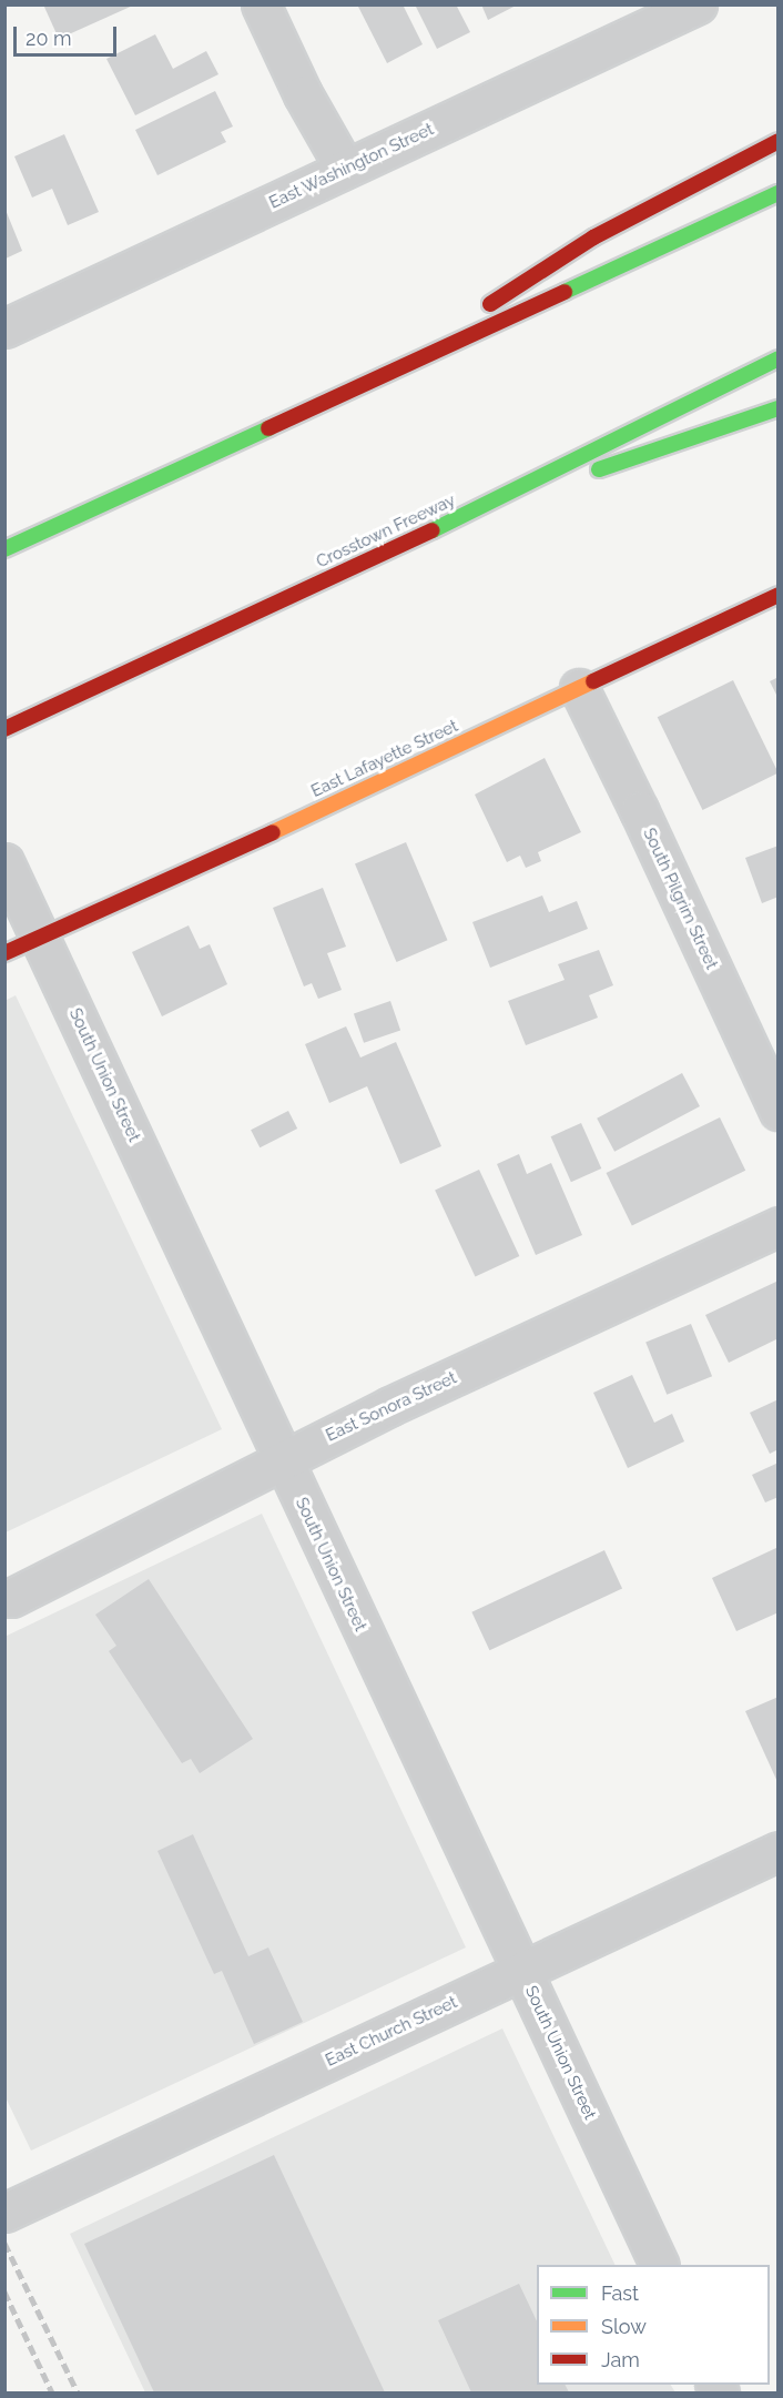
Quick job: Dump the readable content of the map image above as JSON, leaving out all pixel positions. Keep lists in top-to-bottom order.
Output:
{
  "streets": {
    "main road": ["Crosstown Freeway", "East Lafayette Street"],
    "street": [
      "East Washington Street",
      "South Pilgrim Street",
      "South Union Street",
      "East Sonora Street",
      "East Church Street"
    ]
  },
  "crossings": [
    ["East Lafayette Street", "South Pilgrim Street"],
    ["East Lafayette Street", "South Union Street"],
    ["South Union Street", "East Sonora Street"],
    ["South Union Street", "East Church Street"]
  ],
  "legend": ["Fast", "Slow", "Jam"],
  "scale_bar": "20 m"
}
